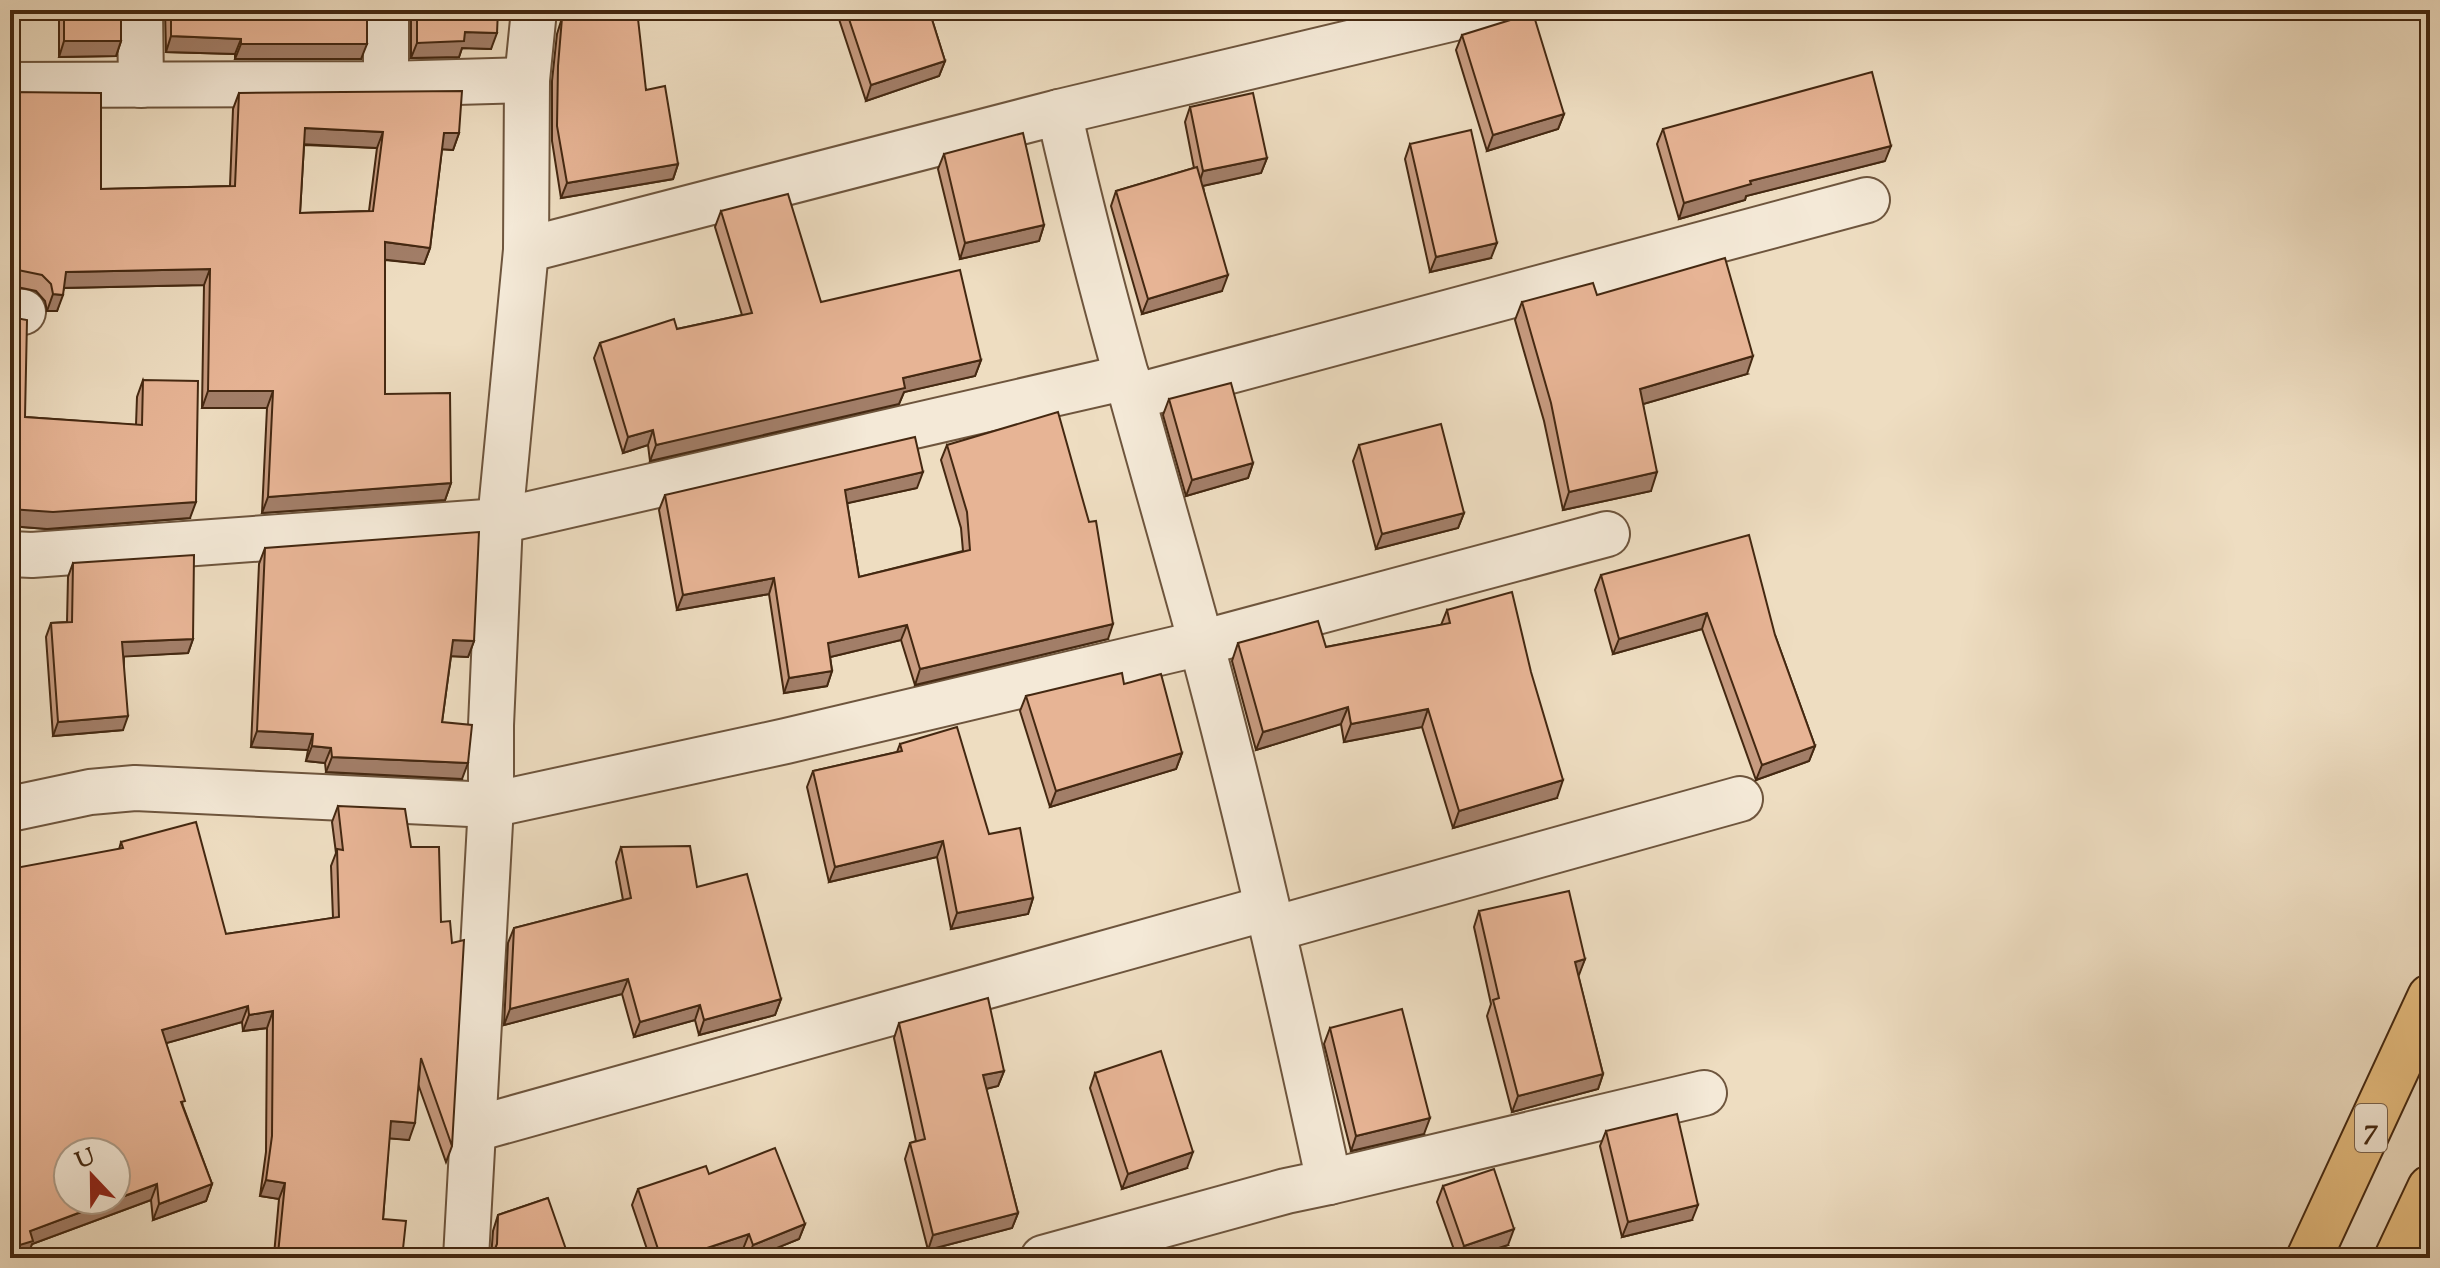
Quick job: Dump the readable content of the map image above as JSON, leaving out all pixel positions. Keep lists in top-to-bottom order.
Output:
{
  "streets": {
    "highway": ["7"]
  },
  "north": "top"
}
